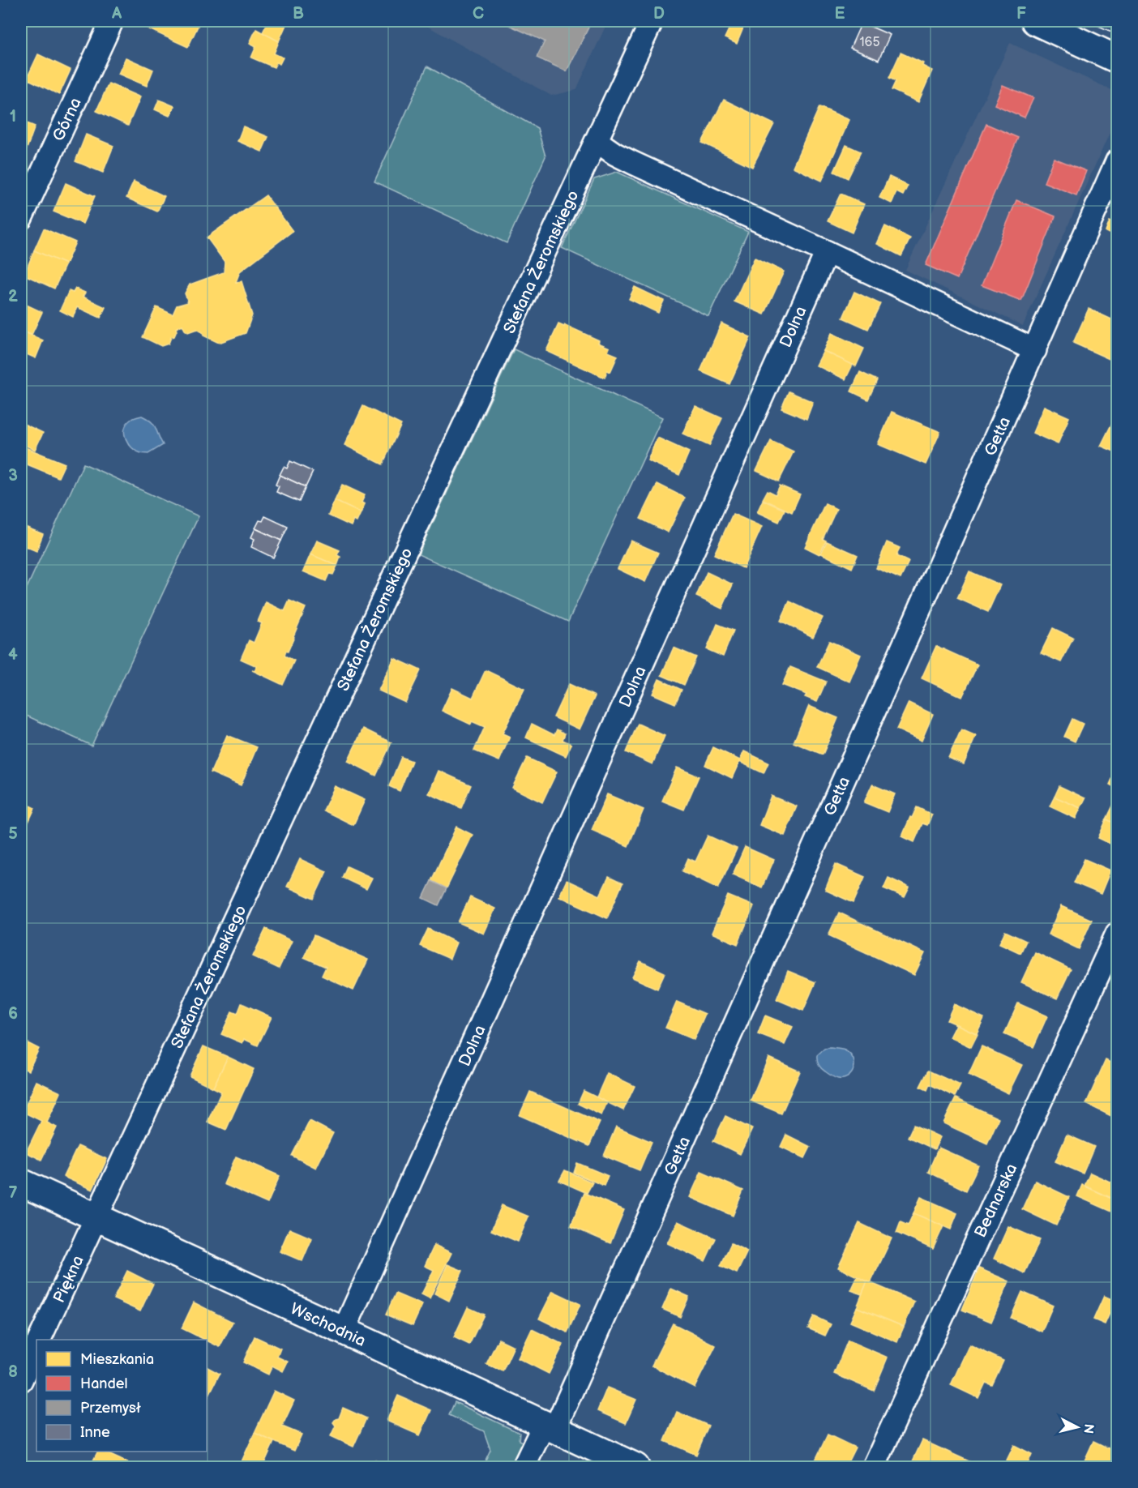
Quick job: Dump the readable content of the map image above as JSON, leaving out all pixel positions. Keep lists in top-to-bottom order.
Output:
{
  "streets": {
    "street": [
      "Górna",
      "Stefana Żeromskiego",
      "Dolna",
      "Getta",
      "Bednarska",
      "Piękna",
      "Wschodnia"
    ]
  },
  "crossings": [
    ["Stefana Żeromskiego", "Piękna"],
    ["Stefana Żeromskiego", "Wschodnia"],
    ["Dolna", "Wschodnia"],
    ["Getta", "Wschodnia"],
    ["Piękna", "Wschodnia"]
  ],
  "house_numbers": ["165"],
  "legend": [
    "Mieszkania",
    "Handel",
    "Przemysł",
    "Inne"
  ],
  "north": "right",
  "grid": {
    "columns": [
      "A",
      "B",
      "C",
      "D",
      "E",
      "F"
    ],
    "rows": [
      "1",
      "2",
      "3",
      "4",
      "5",
      "6",
      "7",
      "8"
    ]
  }
}
